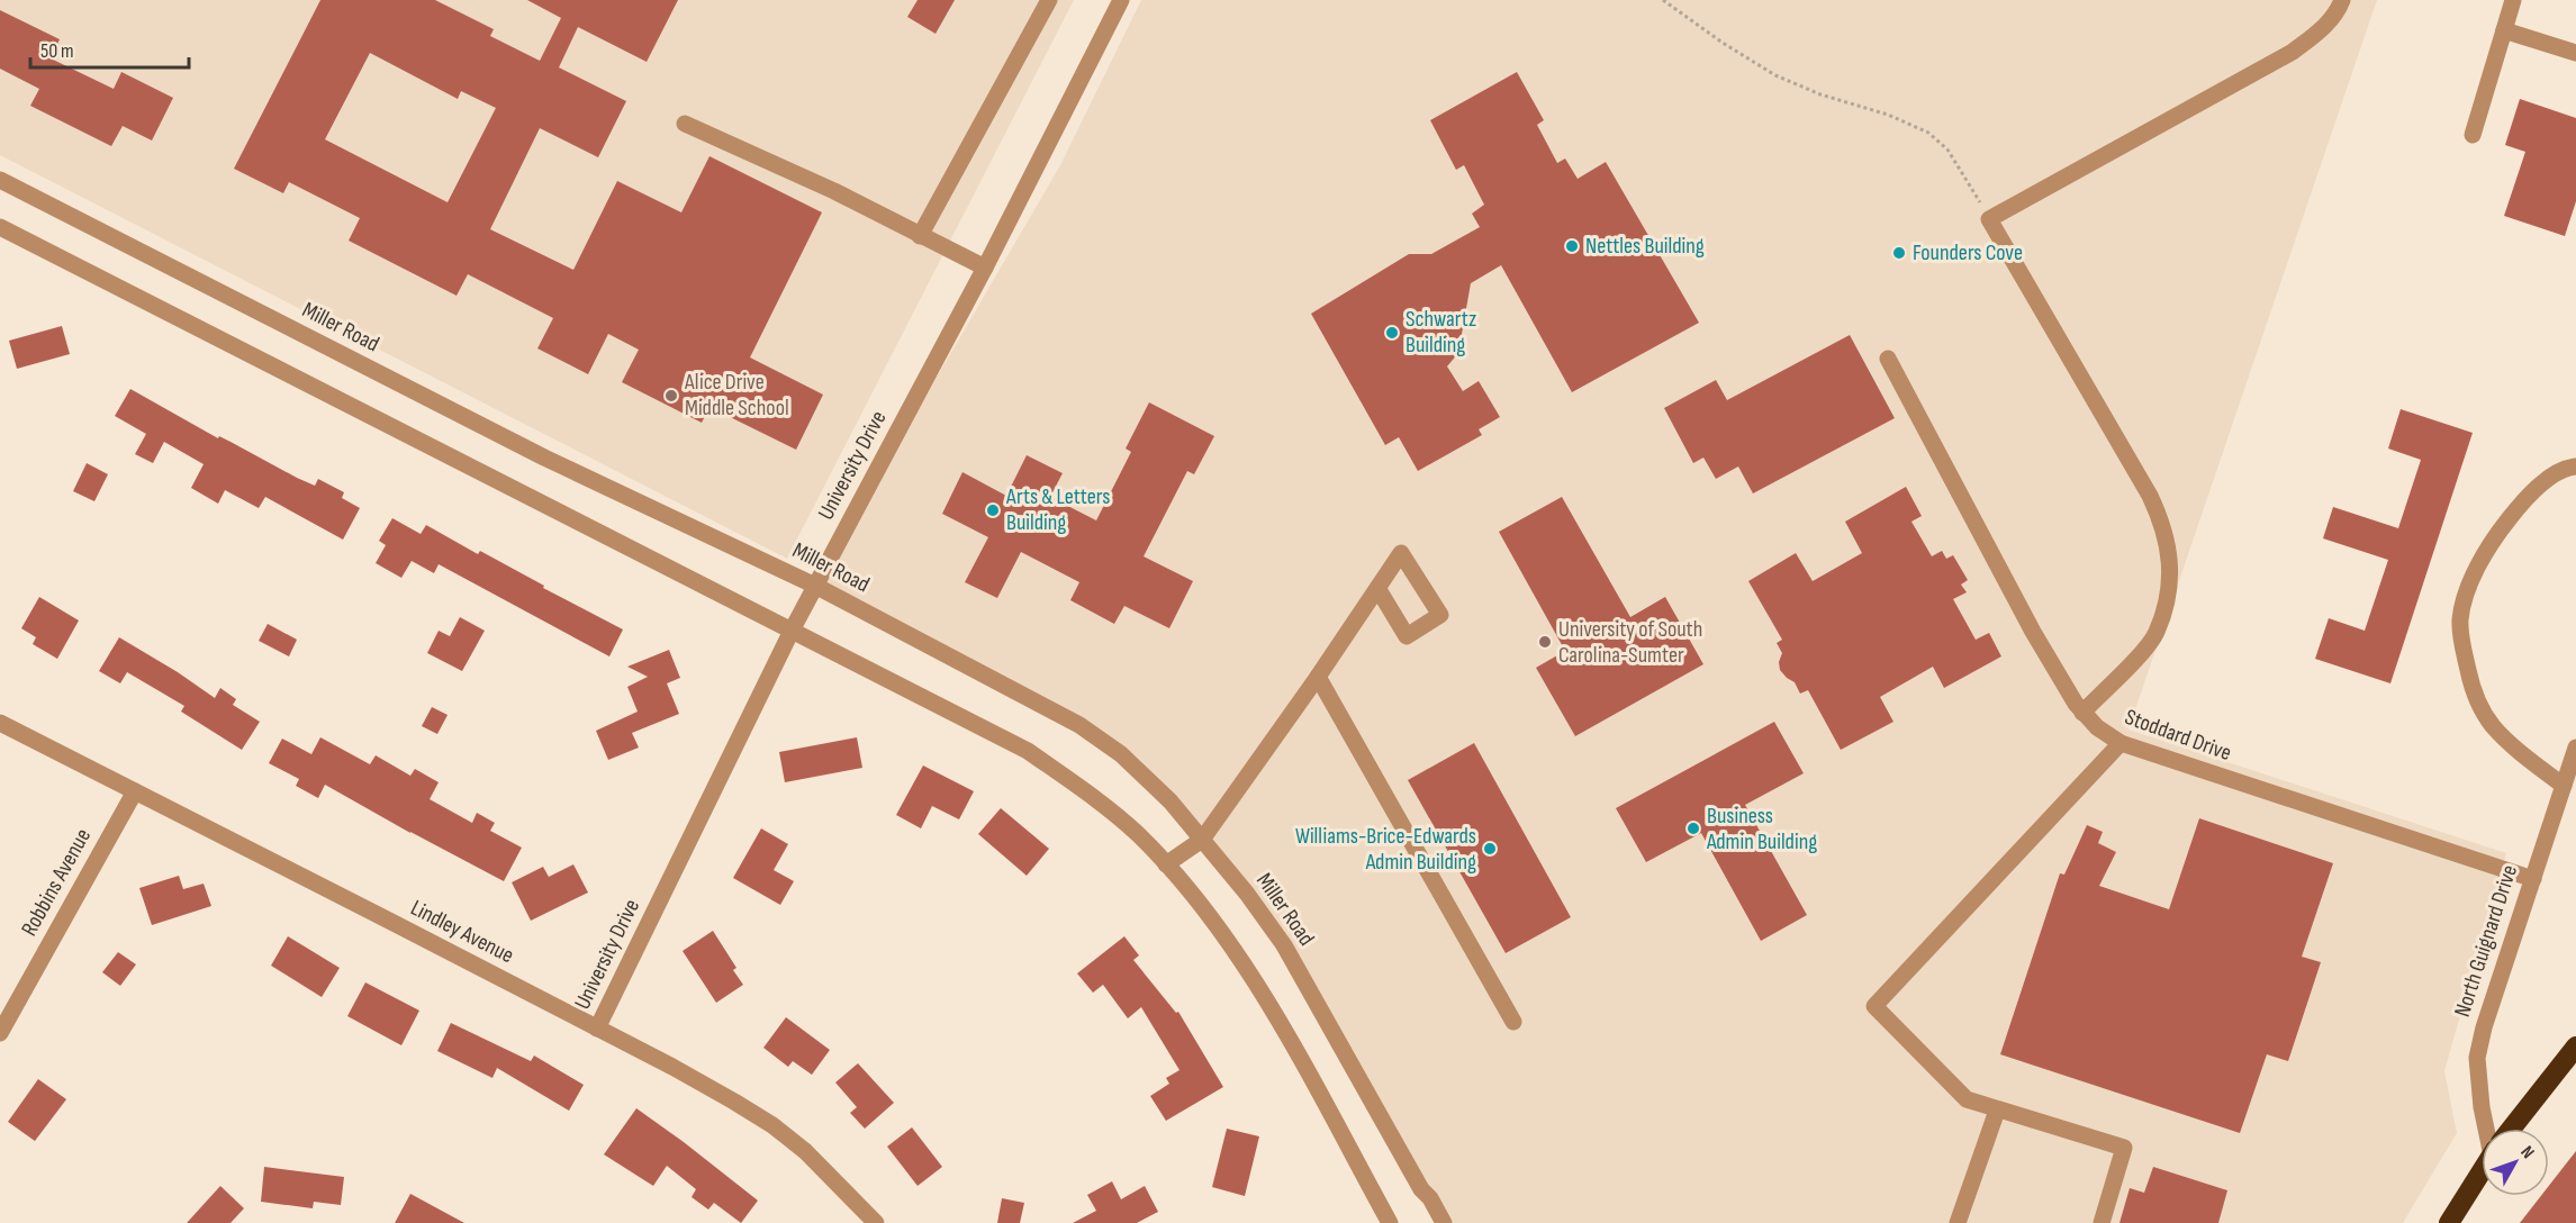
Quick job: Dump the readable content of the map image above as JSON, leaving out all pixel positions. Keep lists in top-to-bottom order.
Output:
{
  "streets": {
    "street": [
      "Miller Road",
      "University Drive",
      "Stoddard Drive",
      "Robbins Avenue",
      "Lindley Avenue",
      "North Guignard Drive"
    ]
  },
  "crossings": [
    ["Miller Road", "University Drive"],
    ["University Drive", "Lindley Avenue"],
    ["Stoddard Drive", "North Guignard Drive"],
    ["Robbins Avenue", "Lindley Avenue"]
  ],
  "places": [
    "Nettles Building",
    "Founders Cove",
    "Schwartz Building",
    "Alice Drive Middle School",
    "Arts & Letters Building",
    "University of South Carolina-Sumter",
    "Business Admin Building",
    "Williams-Brice-Edwards Admin Building"
  ],
  "scale_bar": "50 m",
  "north": "top right"
}
